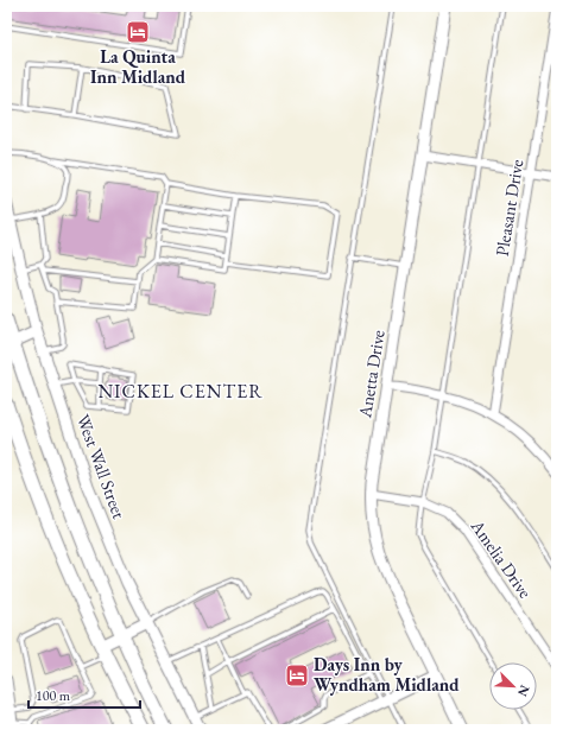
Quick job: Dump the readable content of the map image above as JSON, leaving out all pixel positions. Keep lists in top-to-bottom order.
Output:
{
  "streets": {
    "street": [
      "Pleasant Drive",
      "Anetta Drive",
      "West Wall Street",
      "Amelia Drive"
    ]
  },
  "crossings": [
    ["Anetta Drive", "Amelia Drive"]
  ],
  "districts": ["NICKEL CENTER"],
  "places": {
    "hotel": ["La Quinta Inn Midland", "Days Inn by Wyndham Midland"]
  },
  "scale_bar": "100 m",
  "north": "bottom right"
}
